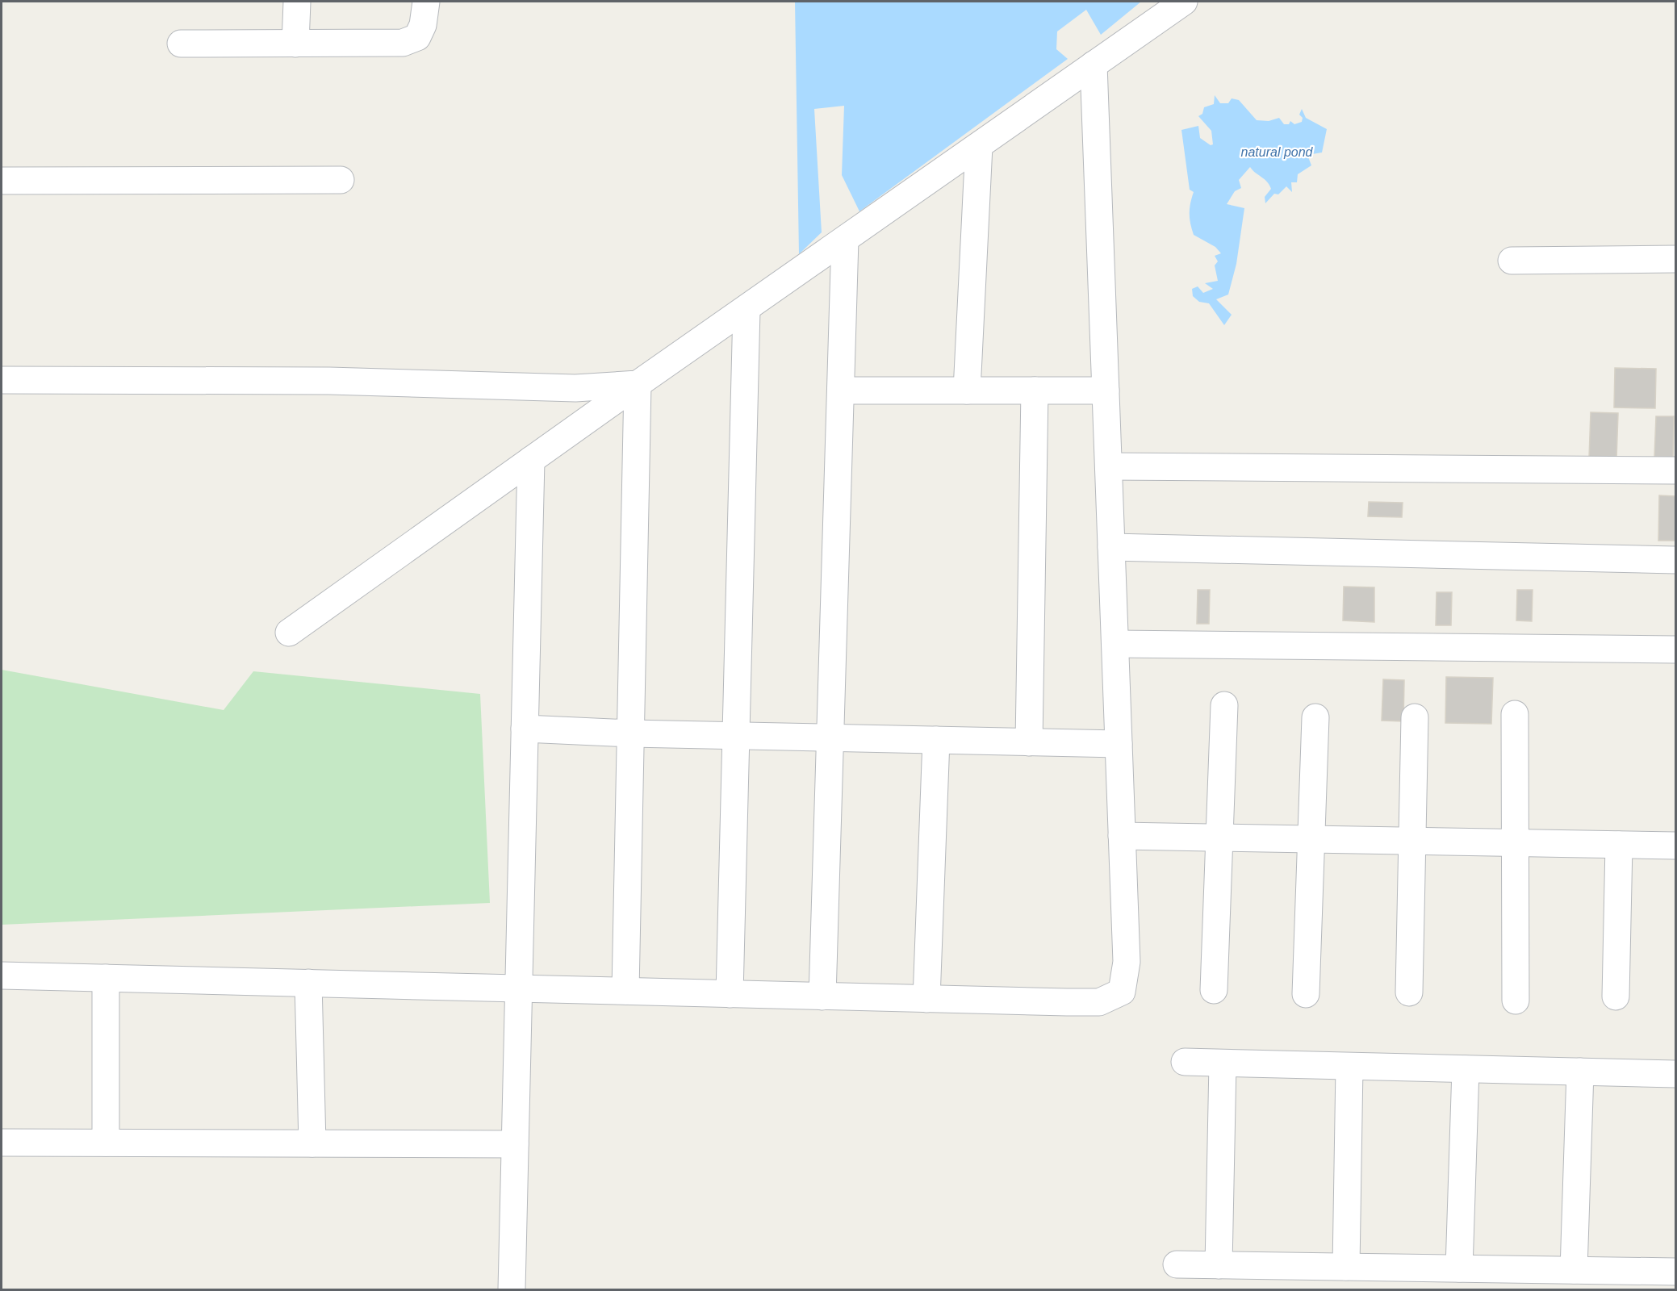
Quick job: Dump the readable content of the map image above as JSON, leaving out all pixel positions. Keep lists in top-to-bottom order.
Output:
{
  "water": ["natural pond"]
}
